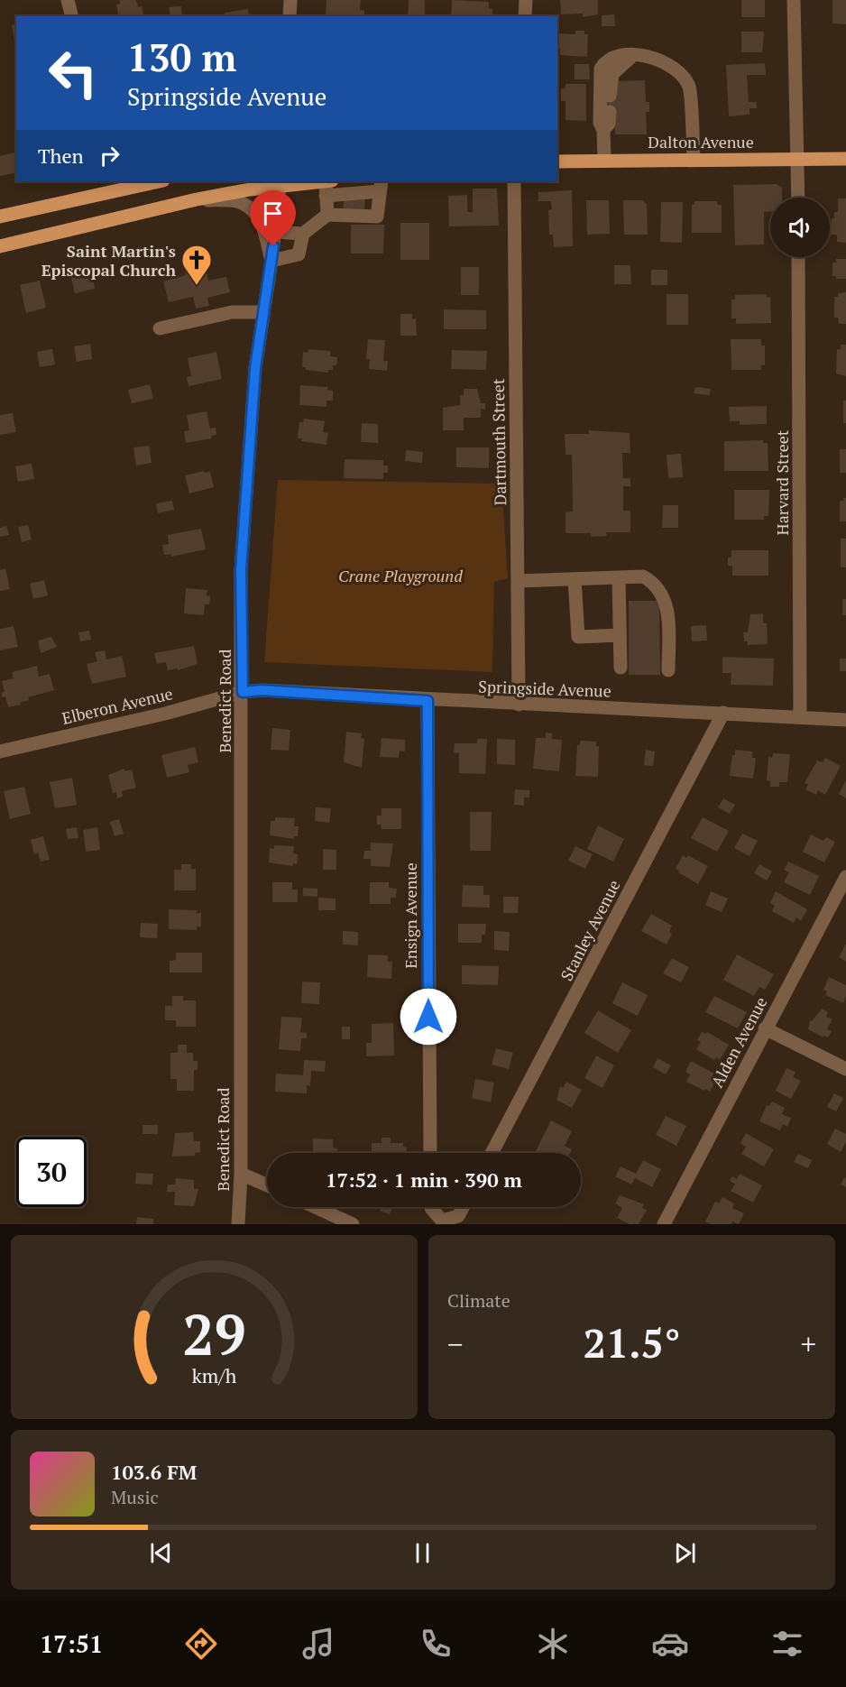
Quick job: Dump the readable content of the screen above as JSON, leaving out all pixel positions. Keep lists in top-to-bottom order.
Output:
{
  "streets": {
    "main road": ["Dalton Avenue"],
    "street": [
      "Dartmouth Street",
      "Harvard Street",
      "Springside Avenue",
      "Benedict Road",
      "Elberon Avenue",
      "Ensign Avenue",
      "Stanley Avenue",
      "Alden Avenue"
    ]
  },
  "crossings": [
    ["Dartmouth Street", "Springside Avenue"],
    ["Harvard Street", "Springside Avenue"],
    ["Springside Avenue", "Benedict Road"],
    ["Springside Avenue", "Elberon Avenue"],
    ["Springside Avenue", "Ensign Avenue"],
    ["Springside Avenue", "Stanley Avenue"],
    ["Benedict Road", "Elberon Avenue"]
  ],
  "parks": ["Crane Playground"],
  "places": {
    "church": ["Saint Martin's Episcopal Church"]
  },
  "page": {
    "turn": ["130 m", "Springside Avenue"],
    "then": "Then",
    "limit": "30",
    "trip": "17:52 · 1 min · 390 m",
    "tile": "Climate",
    "heat": ["−", "21.5°", "+"],
    "song": ["103.6 FM", "Music"],
    "tabs": "17:51",
    "gauge": ["29", "km/h"]
  }
}
